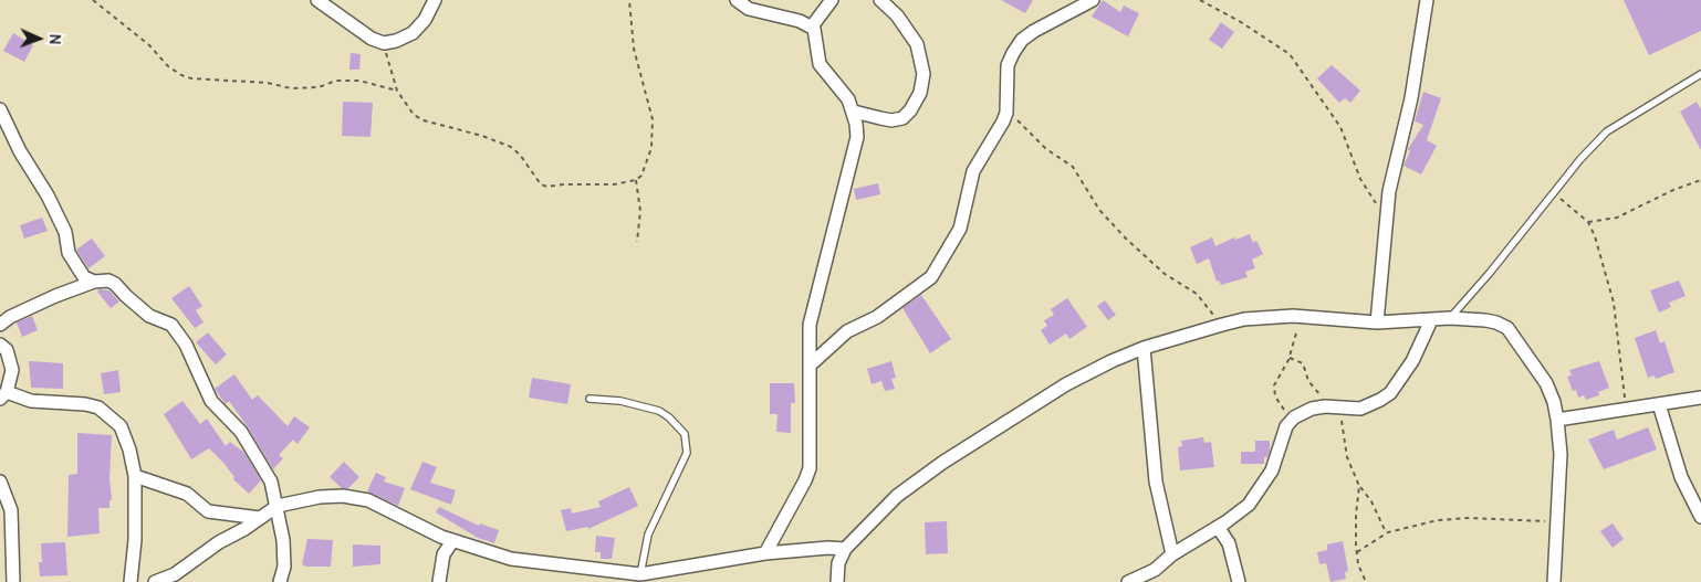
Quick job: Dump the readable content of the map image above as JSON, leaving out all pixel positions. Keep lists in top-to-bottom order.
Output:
{
  "north": "right"
}
